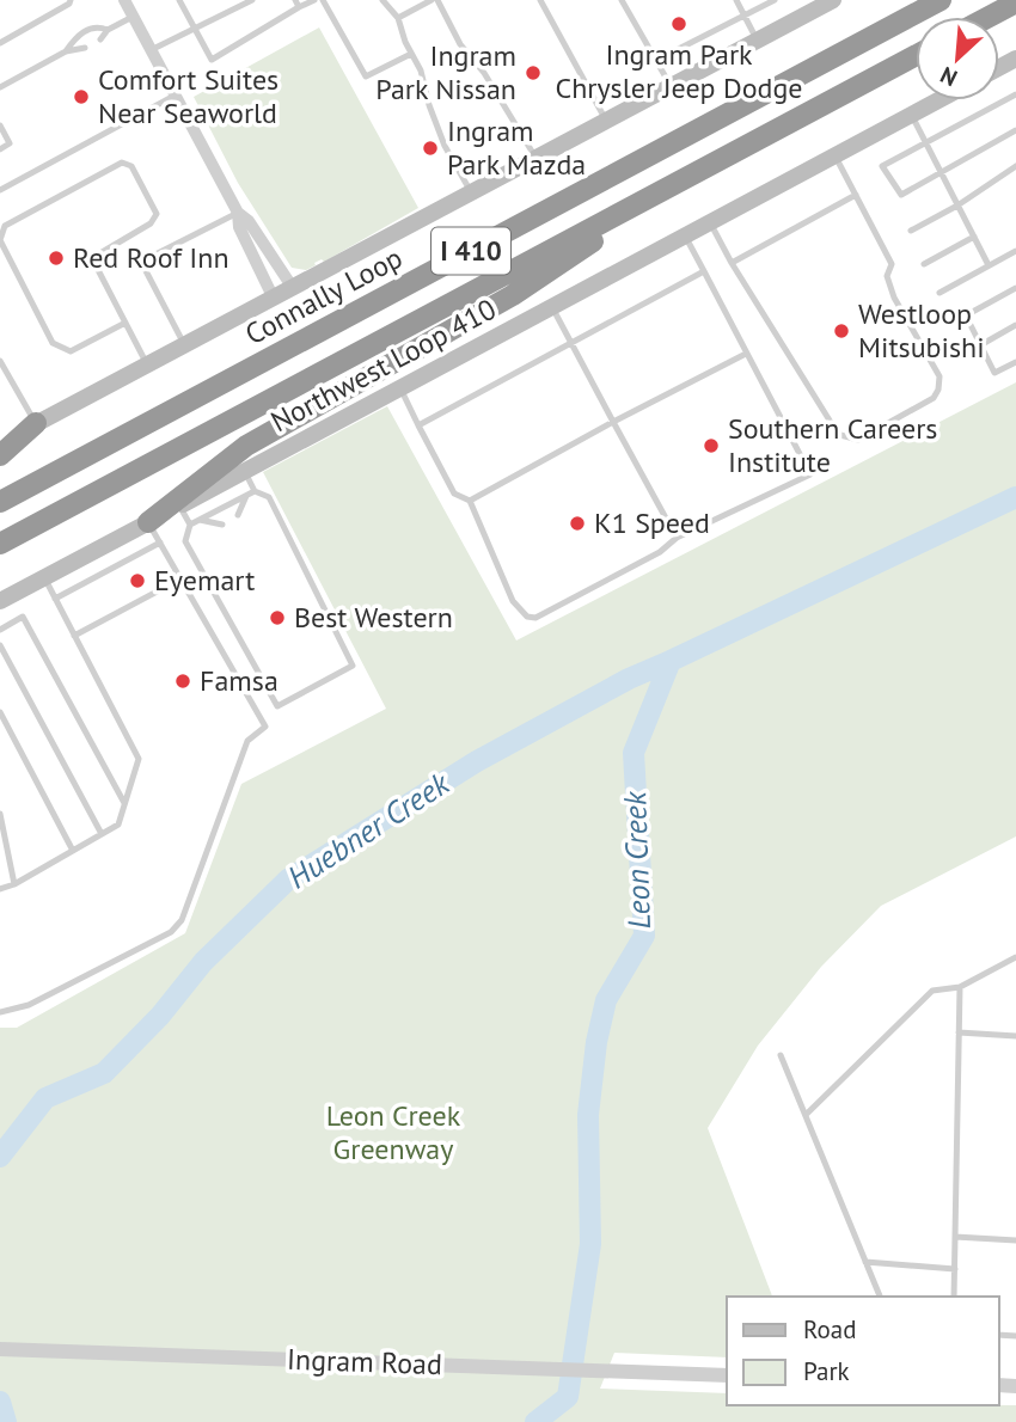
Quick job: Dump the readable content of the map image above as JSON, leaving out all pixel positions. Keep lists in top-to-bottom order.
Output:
{
  "streets": {
    "highway": ["I 410", "Connally Loop"],
    "main road": ["Northwest Loop 410"],
    "street": ["Ingram Road"]
  },
  "water": ["Huebner Creek", "Leon Creek"],
  "parks": ["Leon Creek Greenway"],
  "places": [
    "Ingram Park Chrysler Jeep Dodge",
    "Ingram Park Nissan",
    "Comfort Suites Near Seaworld",
    "Ingram Park Mazda",
    "Red Roof Inn",
    "Westloop Mitsubishi",
    "Southern Careers Institute",
    "K1 Speed",
    "Eyemart",
    "Best Western",
    "Famsa"
  ],
  "legend": ["Road", "Park"],
  "north": "bottom left"
}
